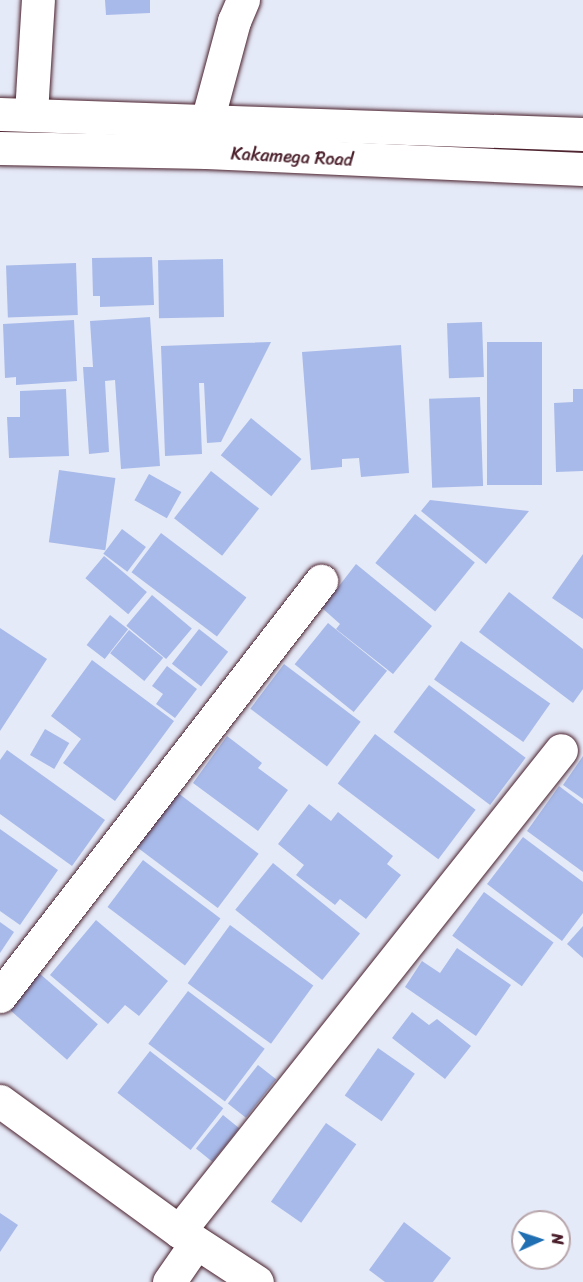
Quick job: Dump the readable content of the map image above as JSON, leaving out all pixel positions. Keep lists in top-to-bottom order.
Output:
{
  "streets": {
    "main road": ["Kakamega Road"]
  },
  "north": "right"
}
